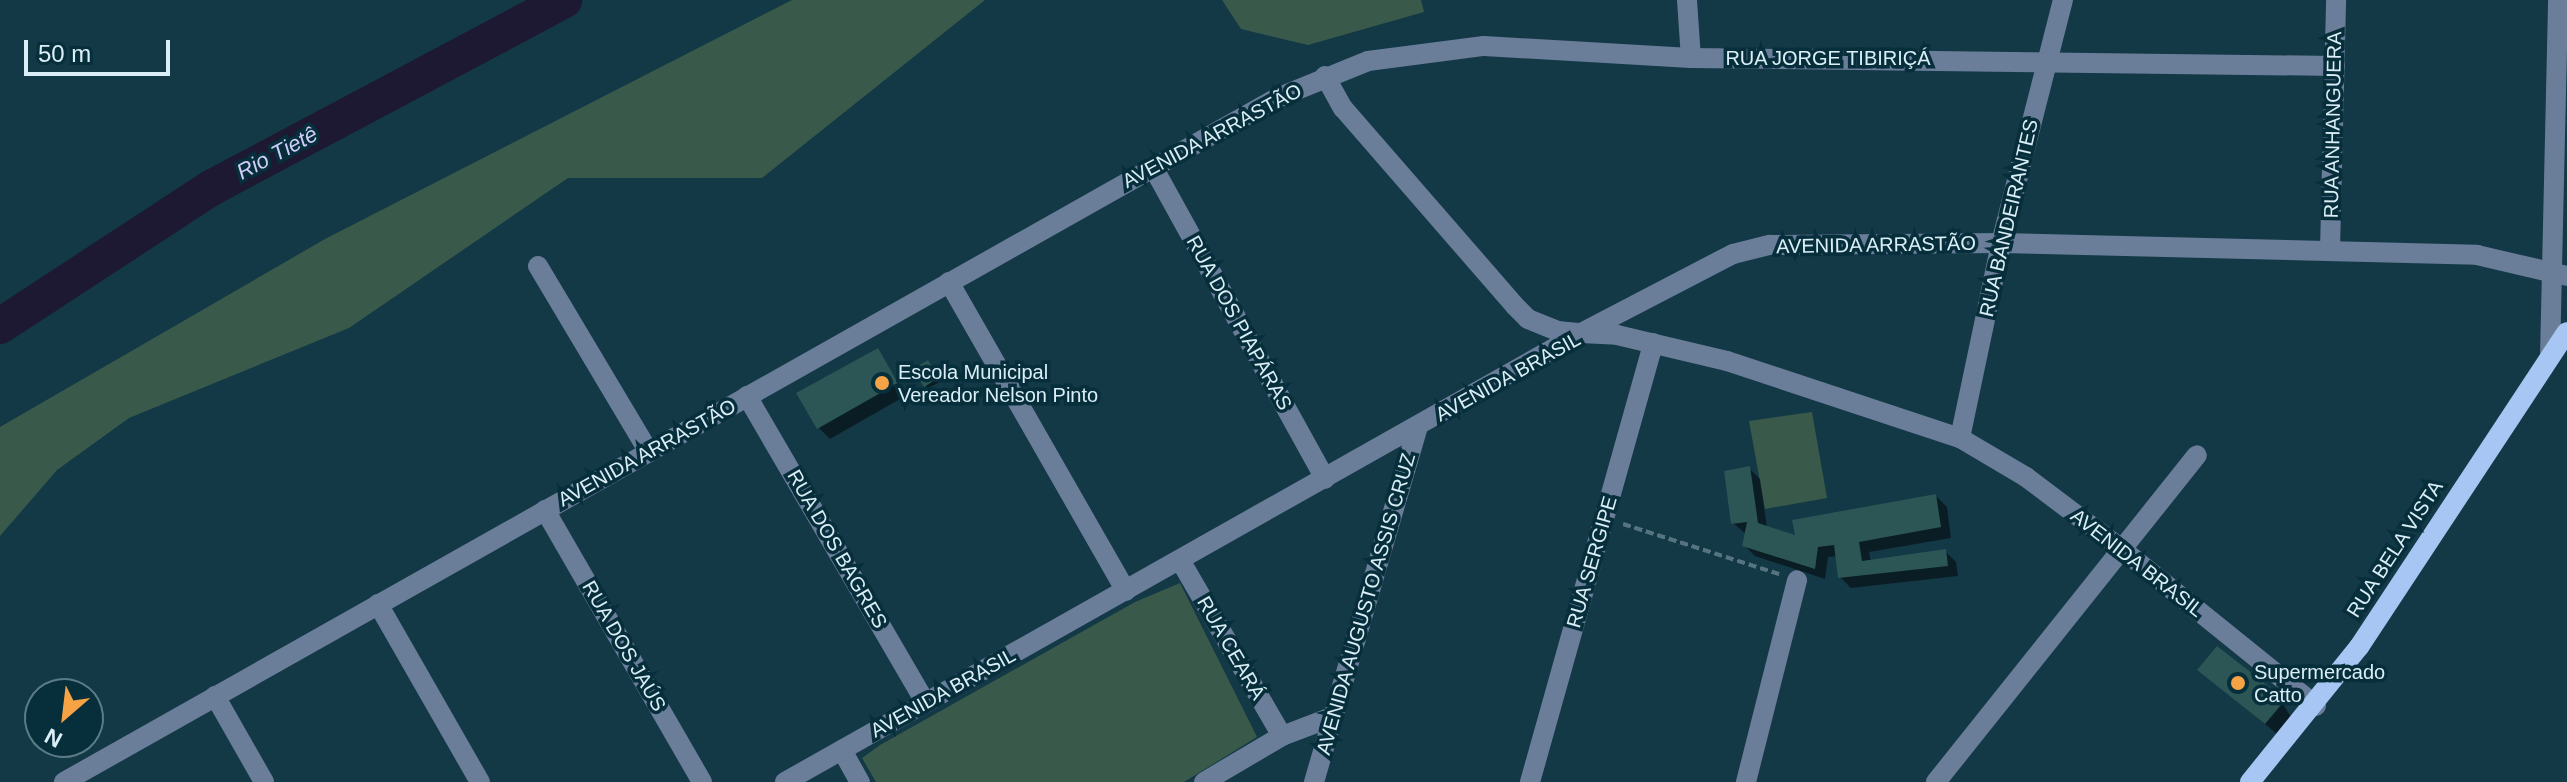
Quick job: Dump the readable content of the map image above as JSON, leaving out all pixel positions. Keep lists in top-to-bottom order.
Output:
{
  "streets": {
    "main road": ["RUA BELA VISTA"],
    "street": [
      "RUA JORGE TIBIRIÇÁ",
      "RUA ANHANGUERA",
      "AVENIDA ARRASTÃO",
      "RUA BANDEIRANTES",
      "RUA DOS PIAPÁRAS",
      "AVENIDA BRASIL",
      "RUA DOS BAGRES",
      "RUA SERGIPE",
      "AVENIDA AUGUSTO ASSIS CRUZ",
      "RUA DOS JAÚS",
      "RUA CEARÁ"
    ]
  },
  "crossings": [
    ["RUA JORGE TIBIRIÇÁ", "RUA ANHANGUERA"],
    ["RUA JORGE TIBIRIÇÁ", "AVENIDA ARRASTÃO"],
    ["RUA JORGE TIBIRIÇÁ", "RUA BANDEIRANTES"],
    ["RUA ANHANGUERA", "AVENIDA ARRASTÃO"],
    ["AVENIDA ARRASTÃO", "RUA BANDEIRANTES"],
    ["AVENIDA ARRASTÃO", "RUA DOS PIAPÁRAS"],
    ["AVENIDA ARRASTÃO", "AVENIDA BRASIL"],
    ["AVENIDA ARRASTÃO", "RUA DOS BAGRES"],
    ["AVENIDA ARRASTÃO", "RUA DOS JAÚS"],
    ["RUA BANDEIRANTES", "AVENIDA BRASIL"],
    ["RUA DOS PIAPÁRAS", "AVENIDA BRASIL"],
    ["AVENIDA BRASIL", "RUA DOS BAGRES"],
    ["AVENIDA BRASIL", "RUA BELA VISTA"],
    ["AVENIDA BRASIL", "RUA SERGIPE"],
    ["AVENIDA BRASIL", "AVENIDA AUGUSTO ASSIS CRUZ"],
    ["AVENIDA BRASIL", "RUA CEARÁ"]
  ],
  "water": ["Rio Tietê"],
  "places": ["Escola Municipal Vereador Nelson Pinto", "Supermercado Catto"],
  "scale_bar": "50 m",
  "north": "bottom left"
}
